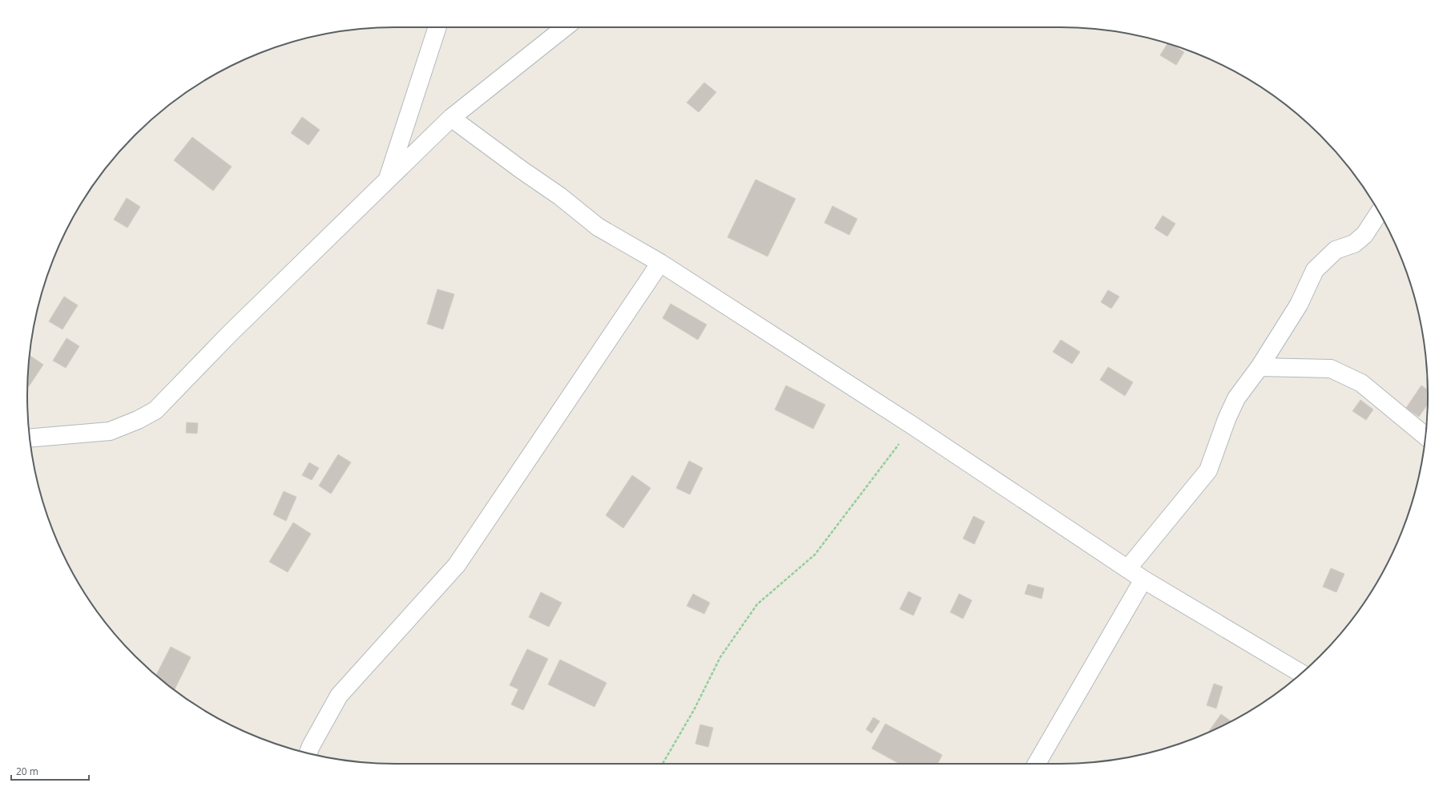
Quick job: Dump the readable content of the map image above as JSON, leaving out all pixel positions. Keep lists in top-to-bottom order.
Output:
{
  "scale_bar": "20 m"
}
